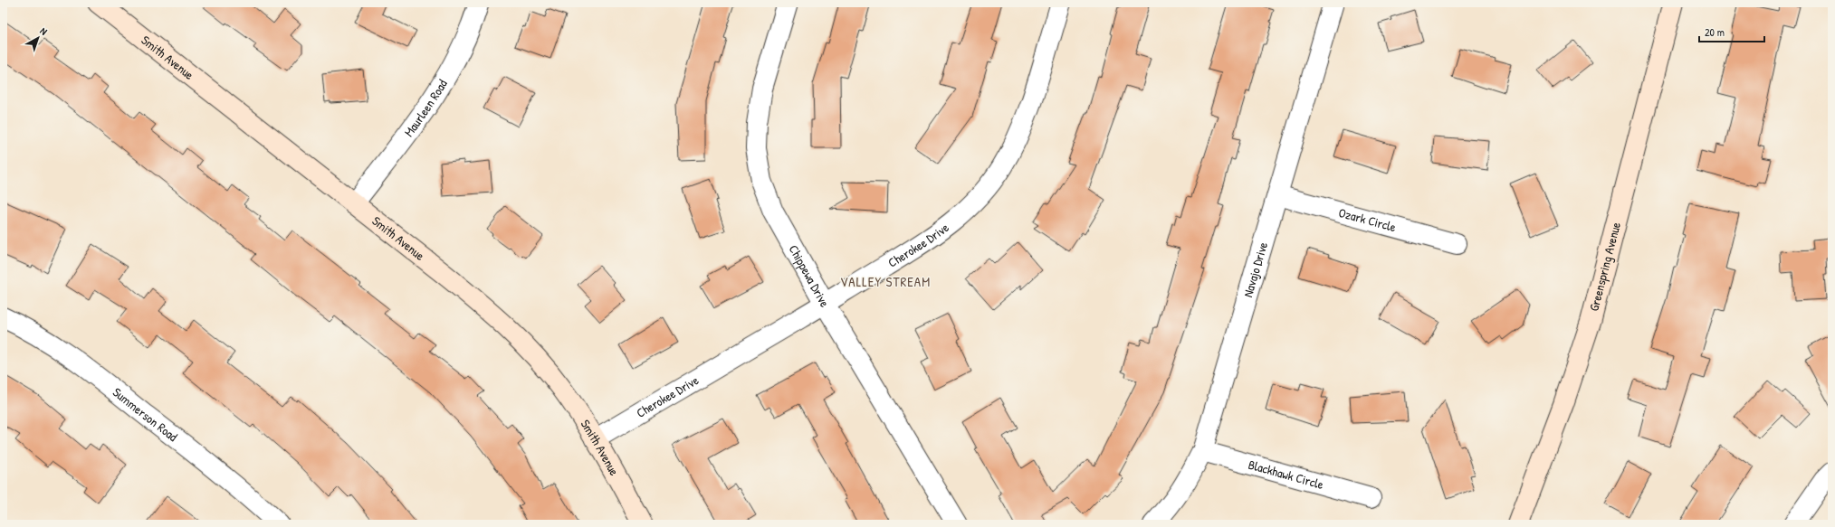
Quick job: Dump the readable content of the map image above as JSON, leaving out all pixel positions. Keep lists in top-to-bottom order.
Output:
{
  "streets": {
    "main road": ["Smith Avenue", "Greenspring Avenue"],
    "street": [
      "Maurleen Road",
      "Ozark Circle",
      "Cherokee Drive",
      "Navajo Drive",
      "Chippewa Drive",
      "Summerson Road",
      "Blackhawk Circle"
    ]
  },
  "crossings": [
    ["Smith Avenue", "Maurleen Road"],
    ["Smith Avenue", "Cherokee Drive"],
    ["Ozark Circle", "Navajo Drive"],
    ["Cherokee Drive", "Chippewa Drive"],
    ["Navajo Drive", "Blackhawk Circle"]
  ],
  "districts": ["VALLEY STREAM"],
  "scale_bar": "20 m",
  "north": "top right"
}
